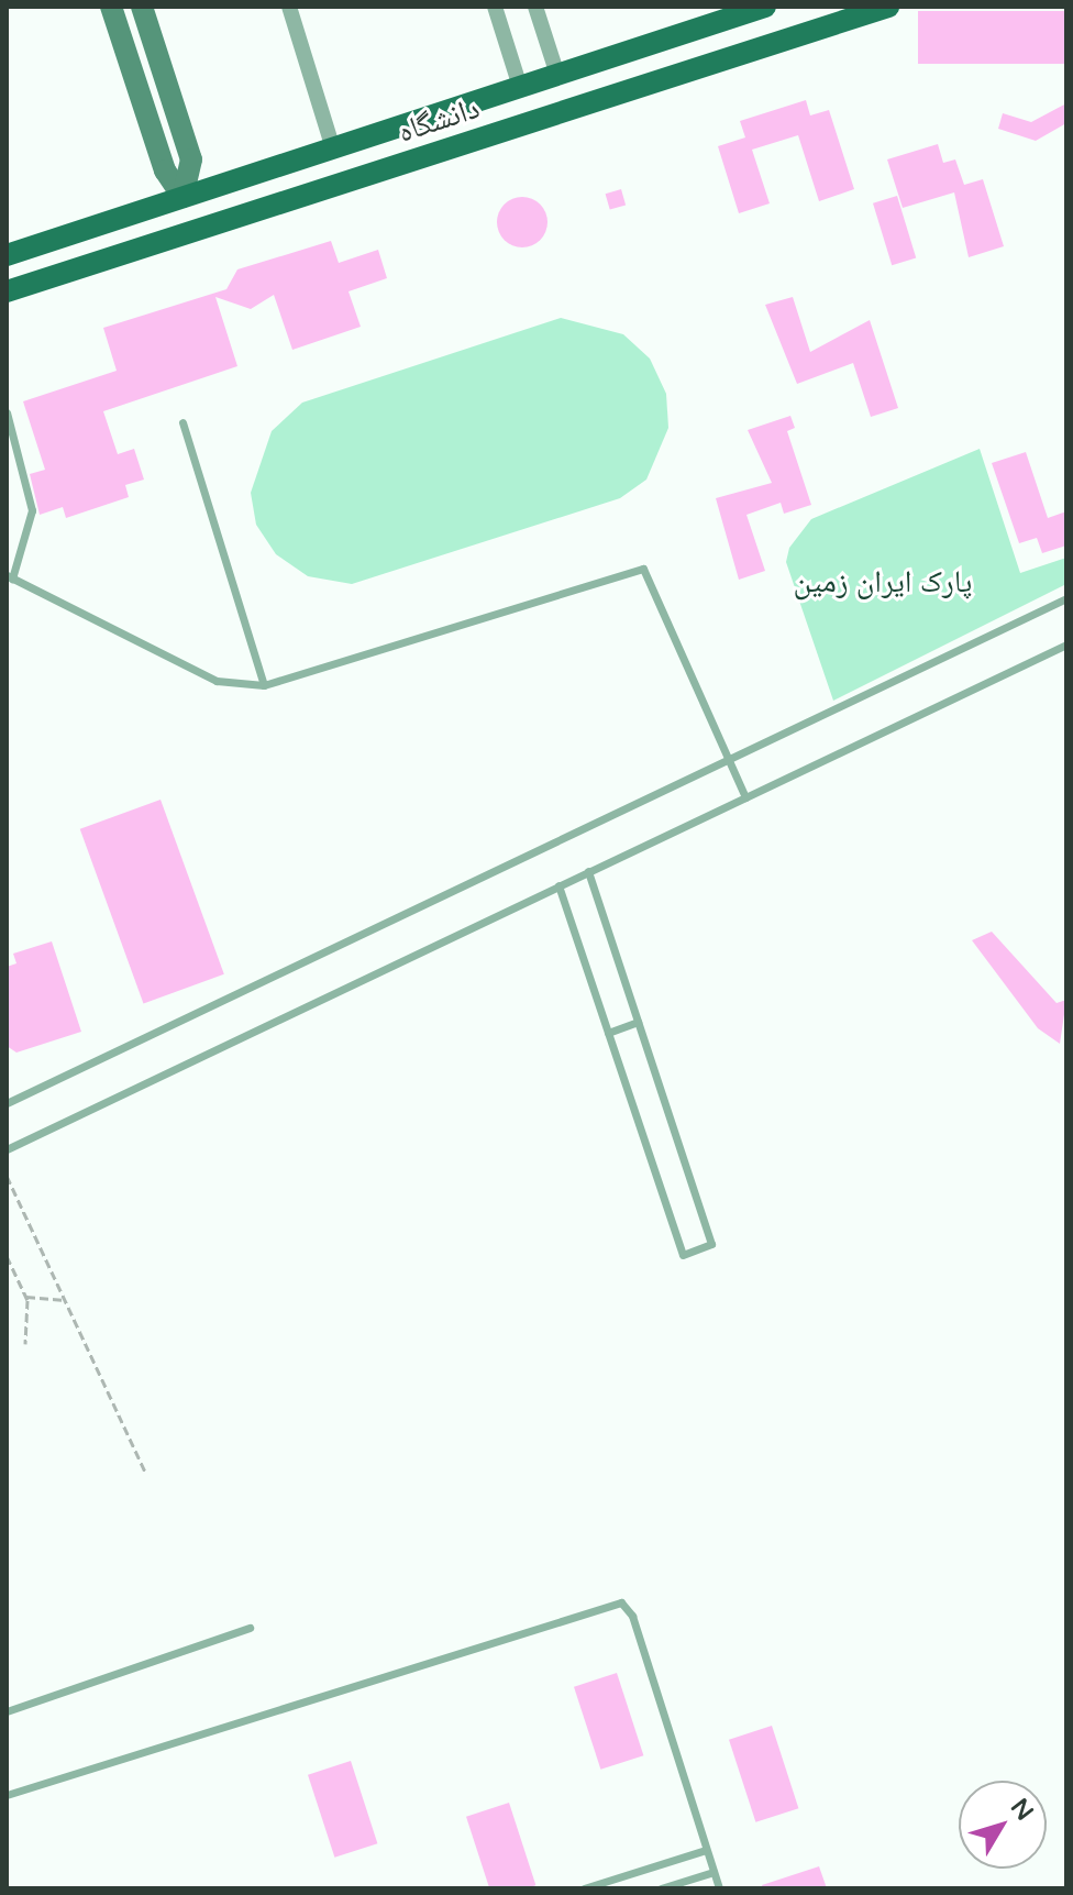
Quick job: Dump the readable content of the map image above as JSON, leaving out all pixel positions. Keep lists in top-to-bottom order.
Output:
{
  "streets": {
    "main road": ["دانشگاه"]
  },
  "parks": ["پارک ایران زمین"],
  "north": "top right"
}
